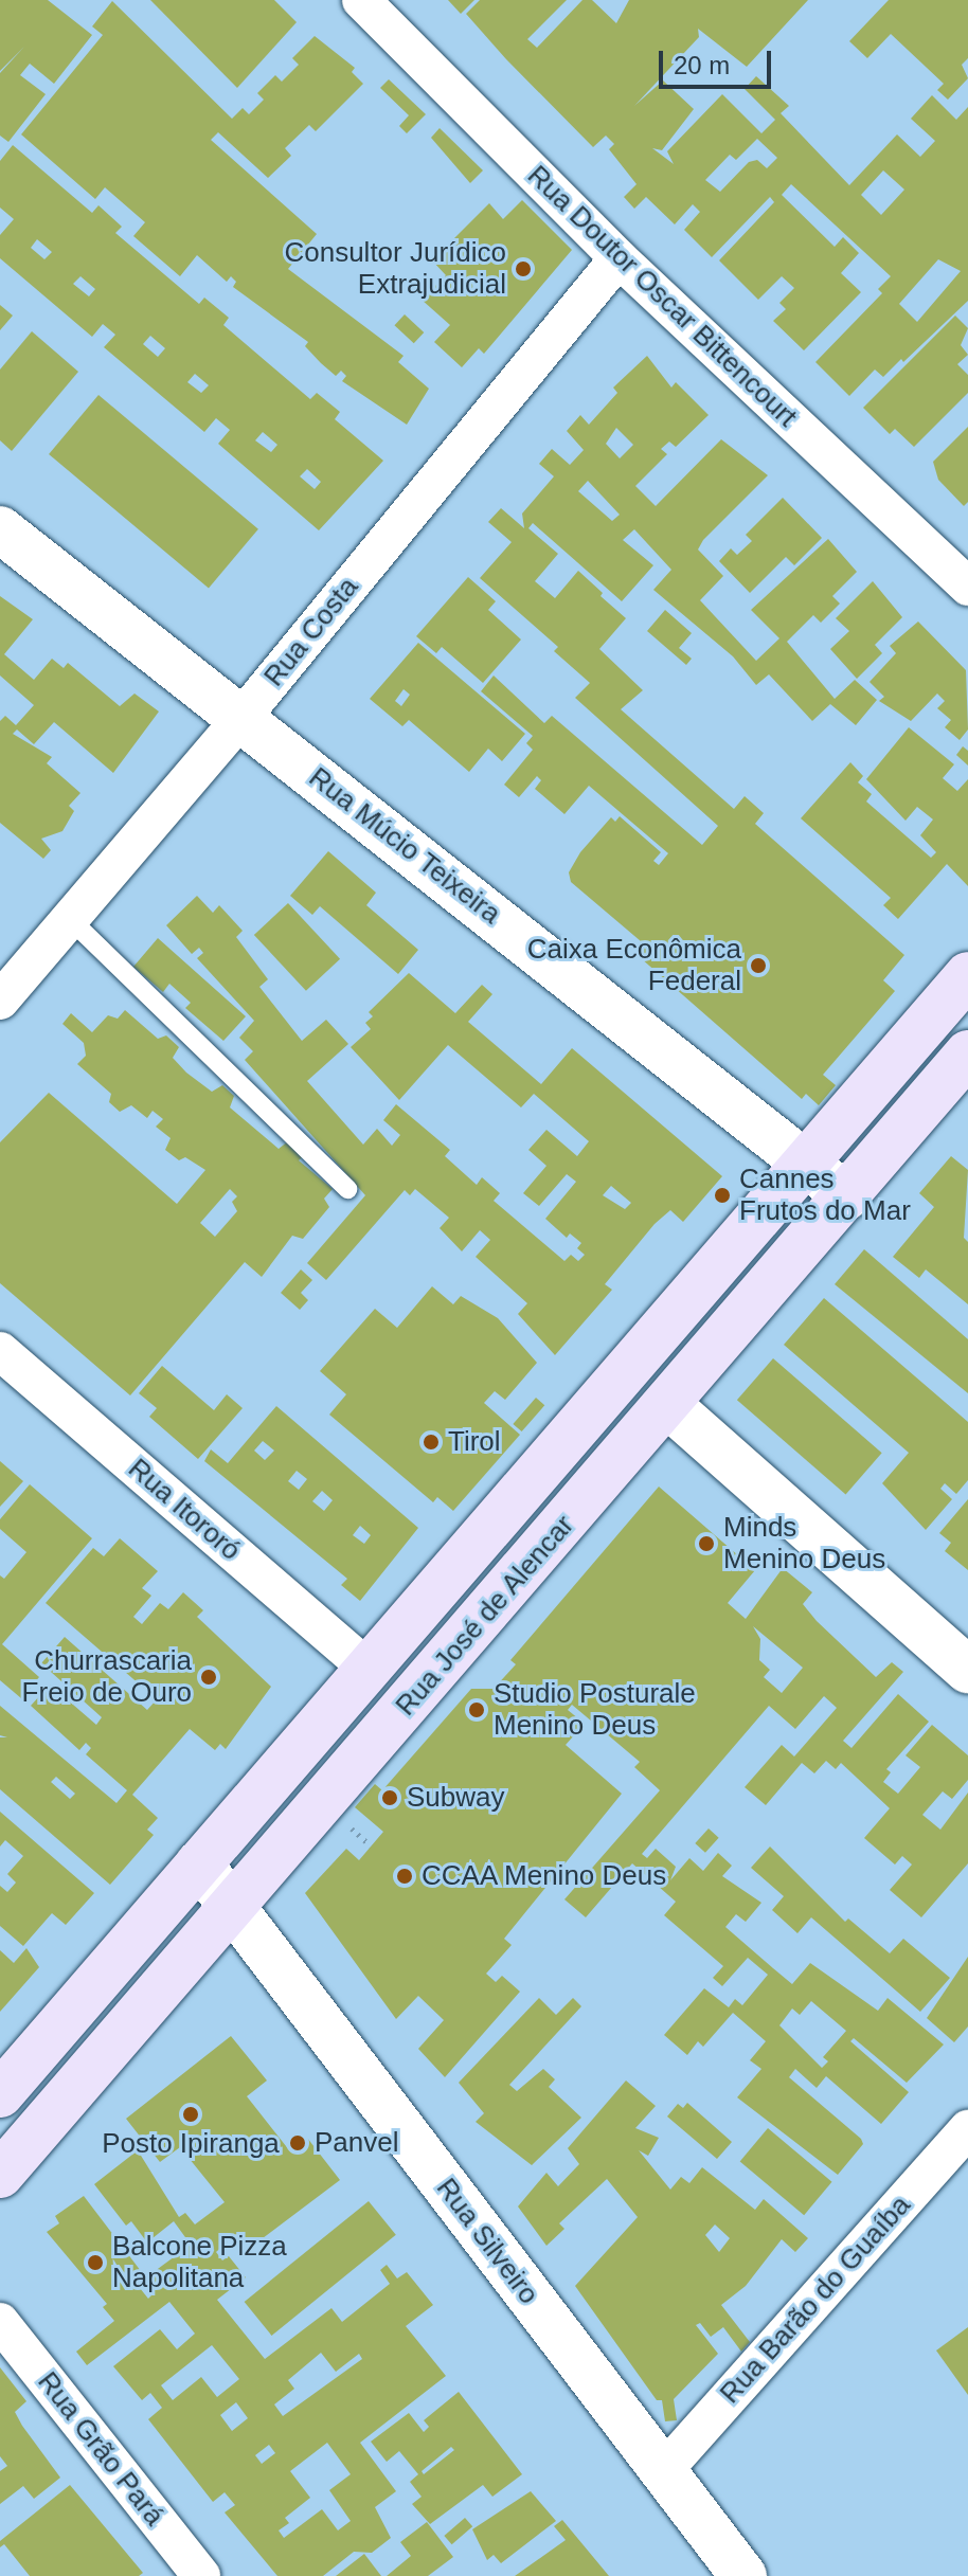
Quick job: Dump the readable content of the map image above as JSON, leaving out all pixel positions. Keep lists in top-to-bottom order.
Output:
{
  "streets": {
    "main road": ["Rua José de Alencar"],
    "street": [
      "Rua Doutor Oscar Bittencourt",
      "Rua Costa",
      "Rua Múcio Teixeira",
      "Rua Itororó",
      "Rua Silveiro",
      "Rua Barão do Guaíba",
      "Rua Grão Pará"
    ]
  },
  "crossings": [
    ["Rua Doutor Oscar Bittencourt", "Rua Costa"],
    ["Rua Costa", "Rua Múcio Teixeira"],
    ["Rua Múcio Teixeira", "Rua José de Alencar"],
    ["Rua Itororó", "Rua José de Alencar"],
    ["Rua José de Alencar", "Rua Silveiro"],
    ["Rua Silveiro", "Rua Barão do Guaíba"]
  ],
  "places": [
    "Consultor Jurídico Extrajudicial",
    "Caixa Econômica Federal",
    "Cannes Frutos do Mar",
    "Tirol",
    "Minds Menino Deus",
    "Churrascaria Freio de Ouro",
    "Studio Posturale Menino Deus",
    "Subway",
    "CCAA Menino Deus",
    "Posto Ipiranga",
    "Panvel",
    "Balcone Pizza Napolitana"
  ],
  "scale_bar": "20 m"
}
